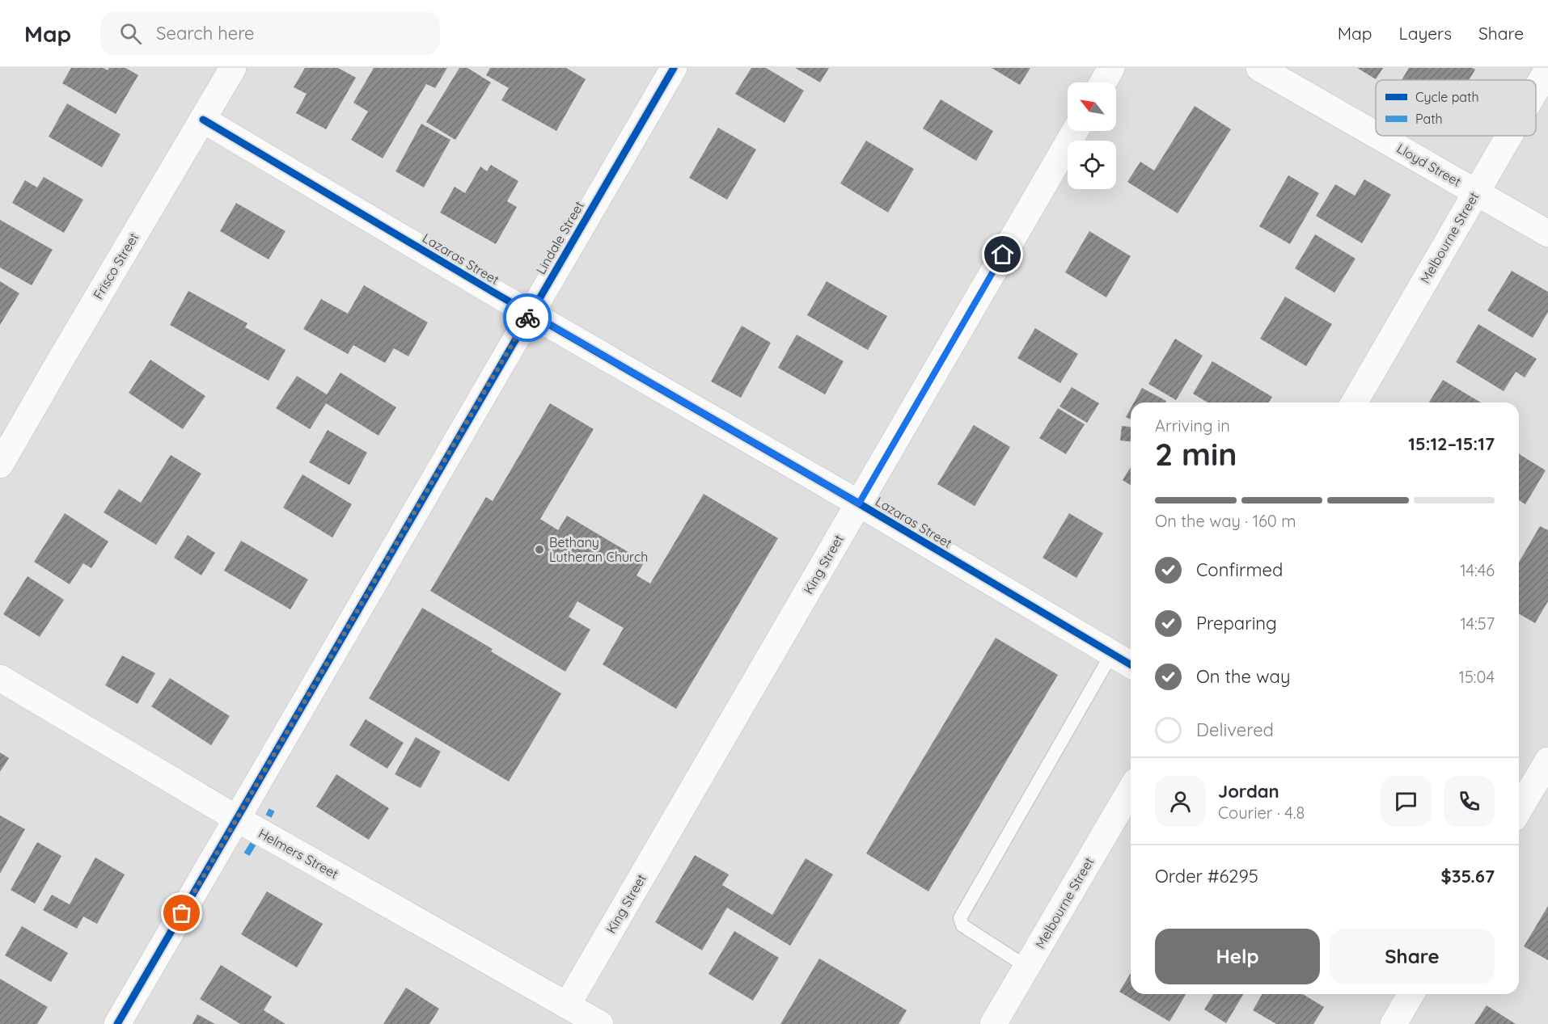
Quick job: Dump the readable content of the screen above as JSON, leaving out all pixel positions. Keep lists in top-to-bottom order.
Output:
{
  "streets": {
    "street": [
      "Lloyd Street",
      "Lindale Street",
      "Melbourne Street",
      "Lazaras Street",
      "Frisco Street",
      "King Street",
      "Helmers Street"
    ]
  },
  "crossings": [
    ["Lloyd Street", "Melbourne Street"],
    ["Lindale Street", "Lazaras Street"],
    ["Lindale Street", "Helmers Street"],
    ["Lazaras Street", "Frisco Street"],
    ["Lazaras Street", "King Street"],
    ["King Street", "Helmers Street"]
  ],
  "places": ["Bethany Lutheran Church"],
  "legend": ["Cycle path", "Path"],
  "north": "top left",
  "page": {
    "header": "Map",
    "search": "Search here",
    "nav": ["Map", "Layers", "Share"],
    "heading": ["2 min", "Arriving in", "15:12–15:17"],
    "panel": [
      "Jordan",
      "Courier · 4.8",
      "Order #6295",
      "$35.67"
    ],
    "bar": "On the way · 160 m",
    "list": [
      ["Confirmed", "14:46"],
      ["Preparing", "14:57"],
      ["On the way", "15:04"],
      "Delivered"
    ],
    "buttons": ["Help", "Share"]
  }
}
